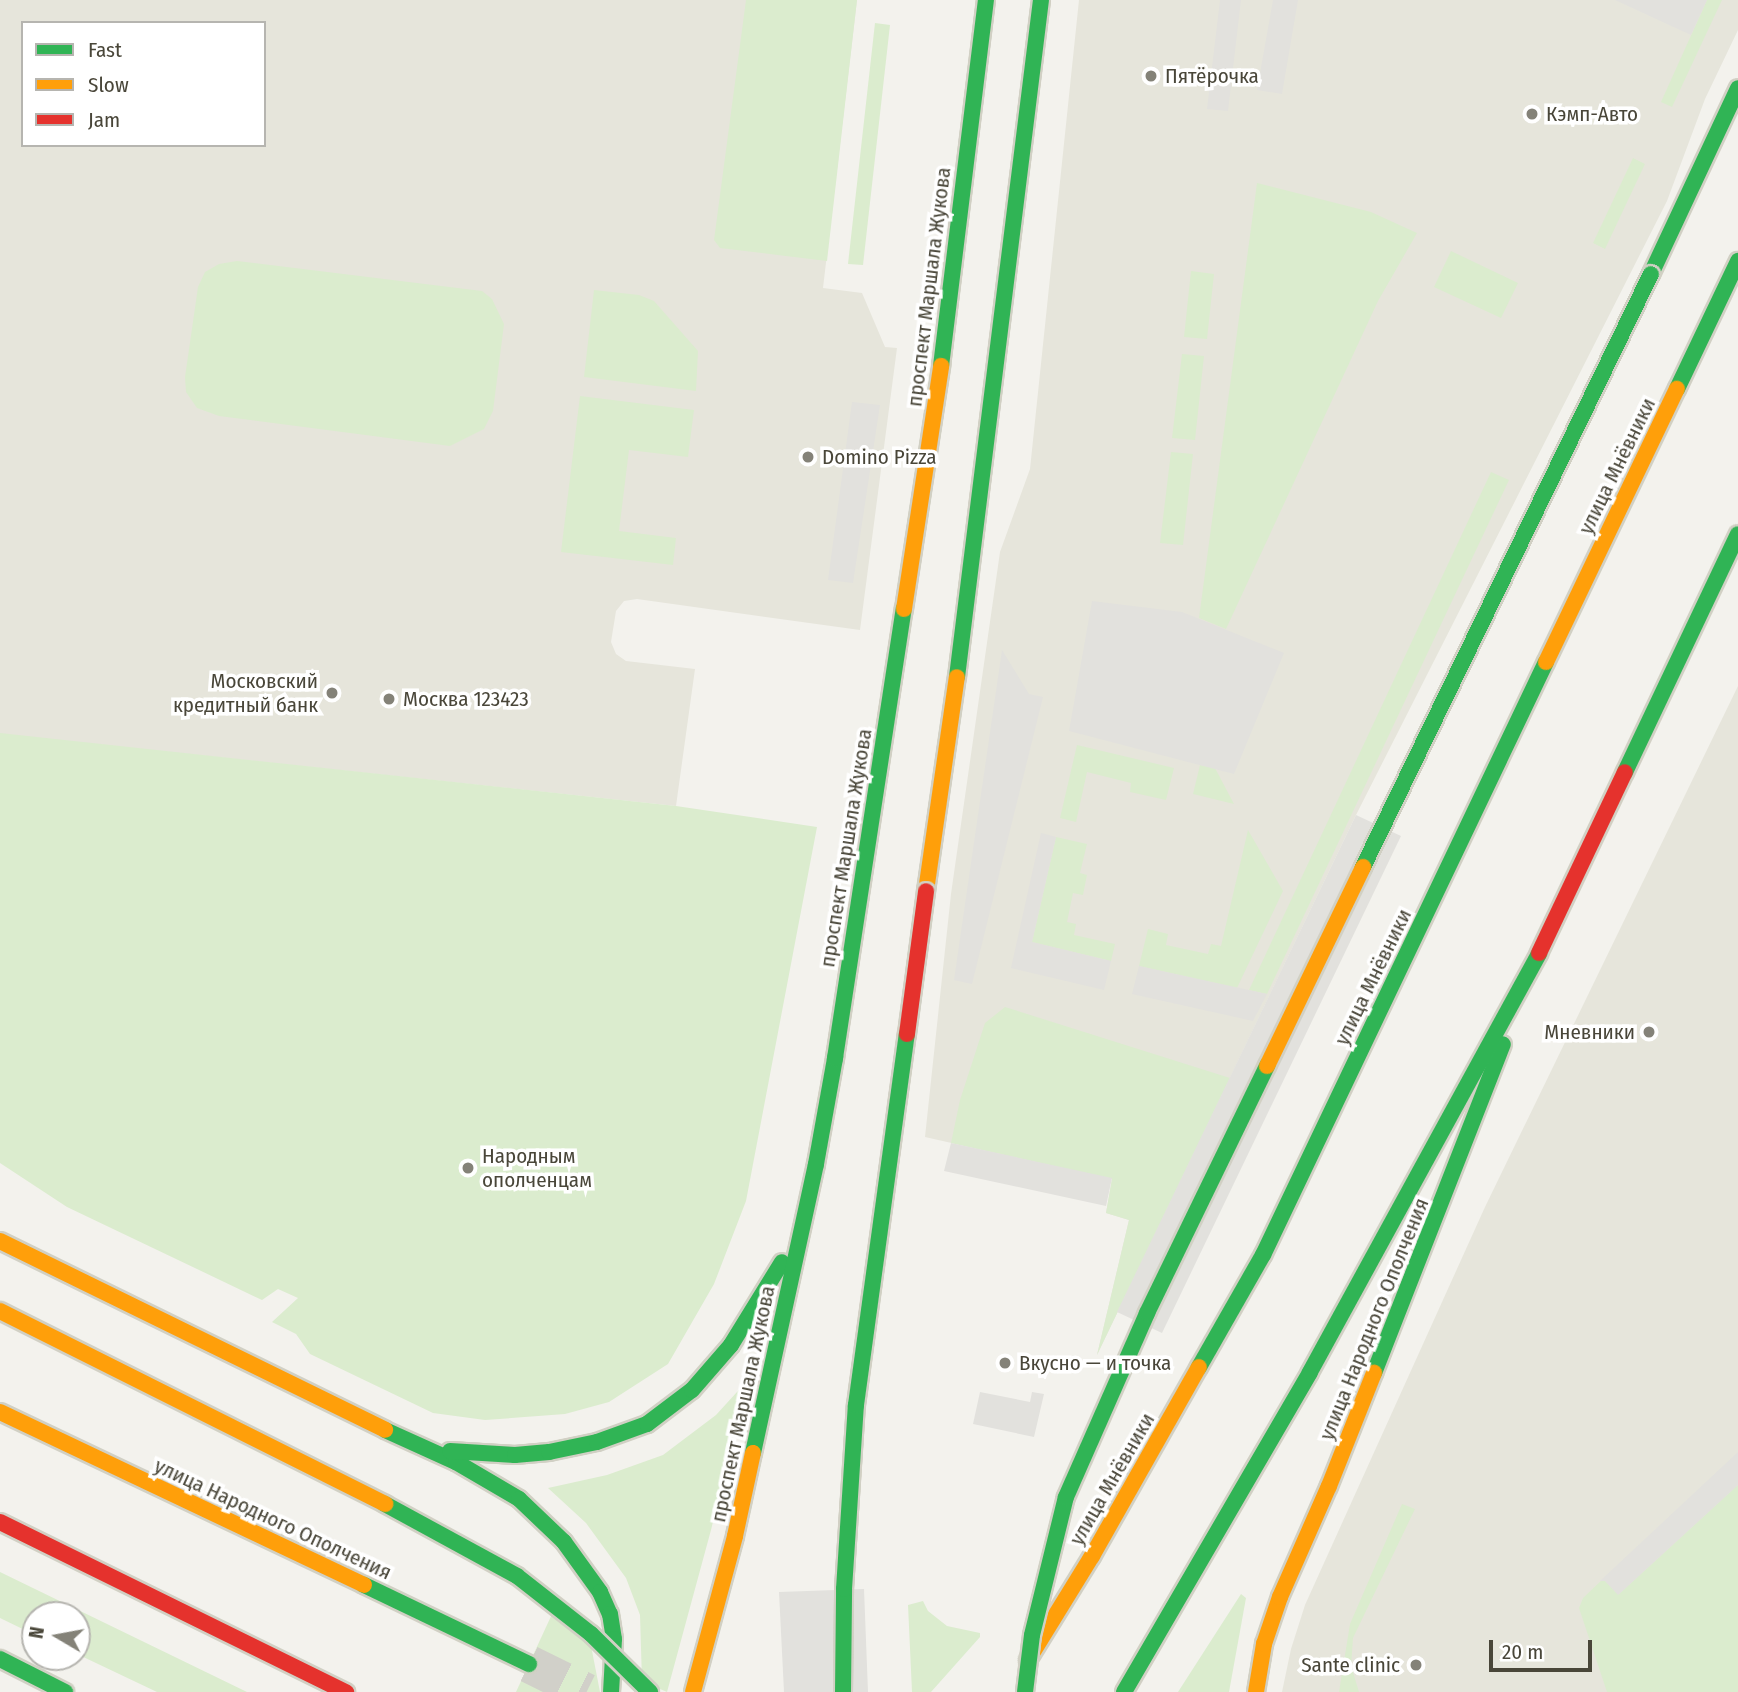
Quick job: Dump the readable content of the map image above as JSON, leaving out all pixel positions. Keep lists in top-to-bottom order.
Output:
{
  "streets": {
    "main road": ["проспект Маршала Жукова", "улица Мнёвники", "улица Народного Ополчения"]
  },
  "places": [
    "Пятёрочка",
    "Кэмп-Авто",
    "Domino Pizza",
    "Московский кредитный банк",
    "Москва 123423",
    "Мневники",
    "Народным ополченцам",
    "Вкусно — и точка",
    "Sante clinic"
  ],
  "legend": ["Fast", "Slow", "Jam"],
  "scale_bar": "20 m",
  "north": "left"
}
